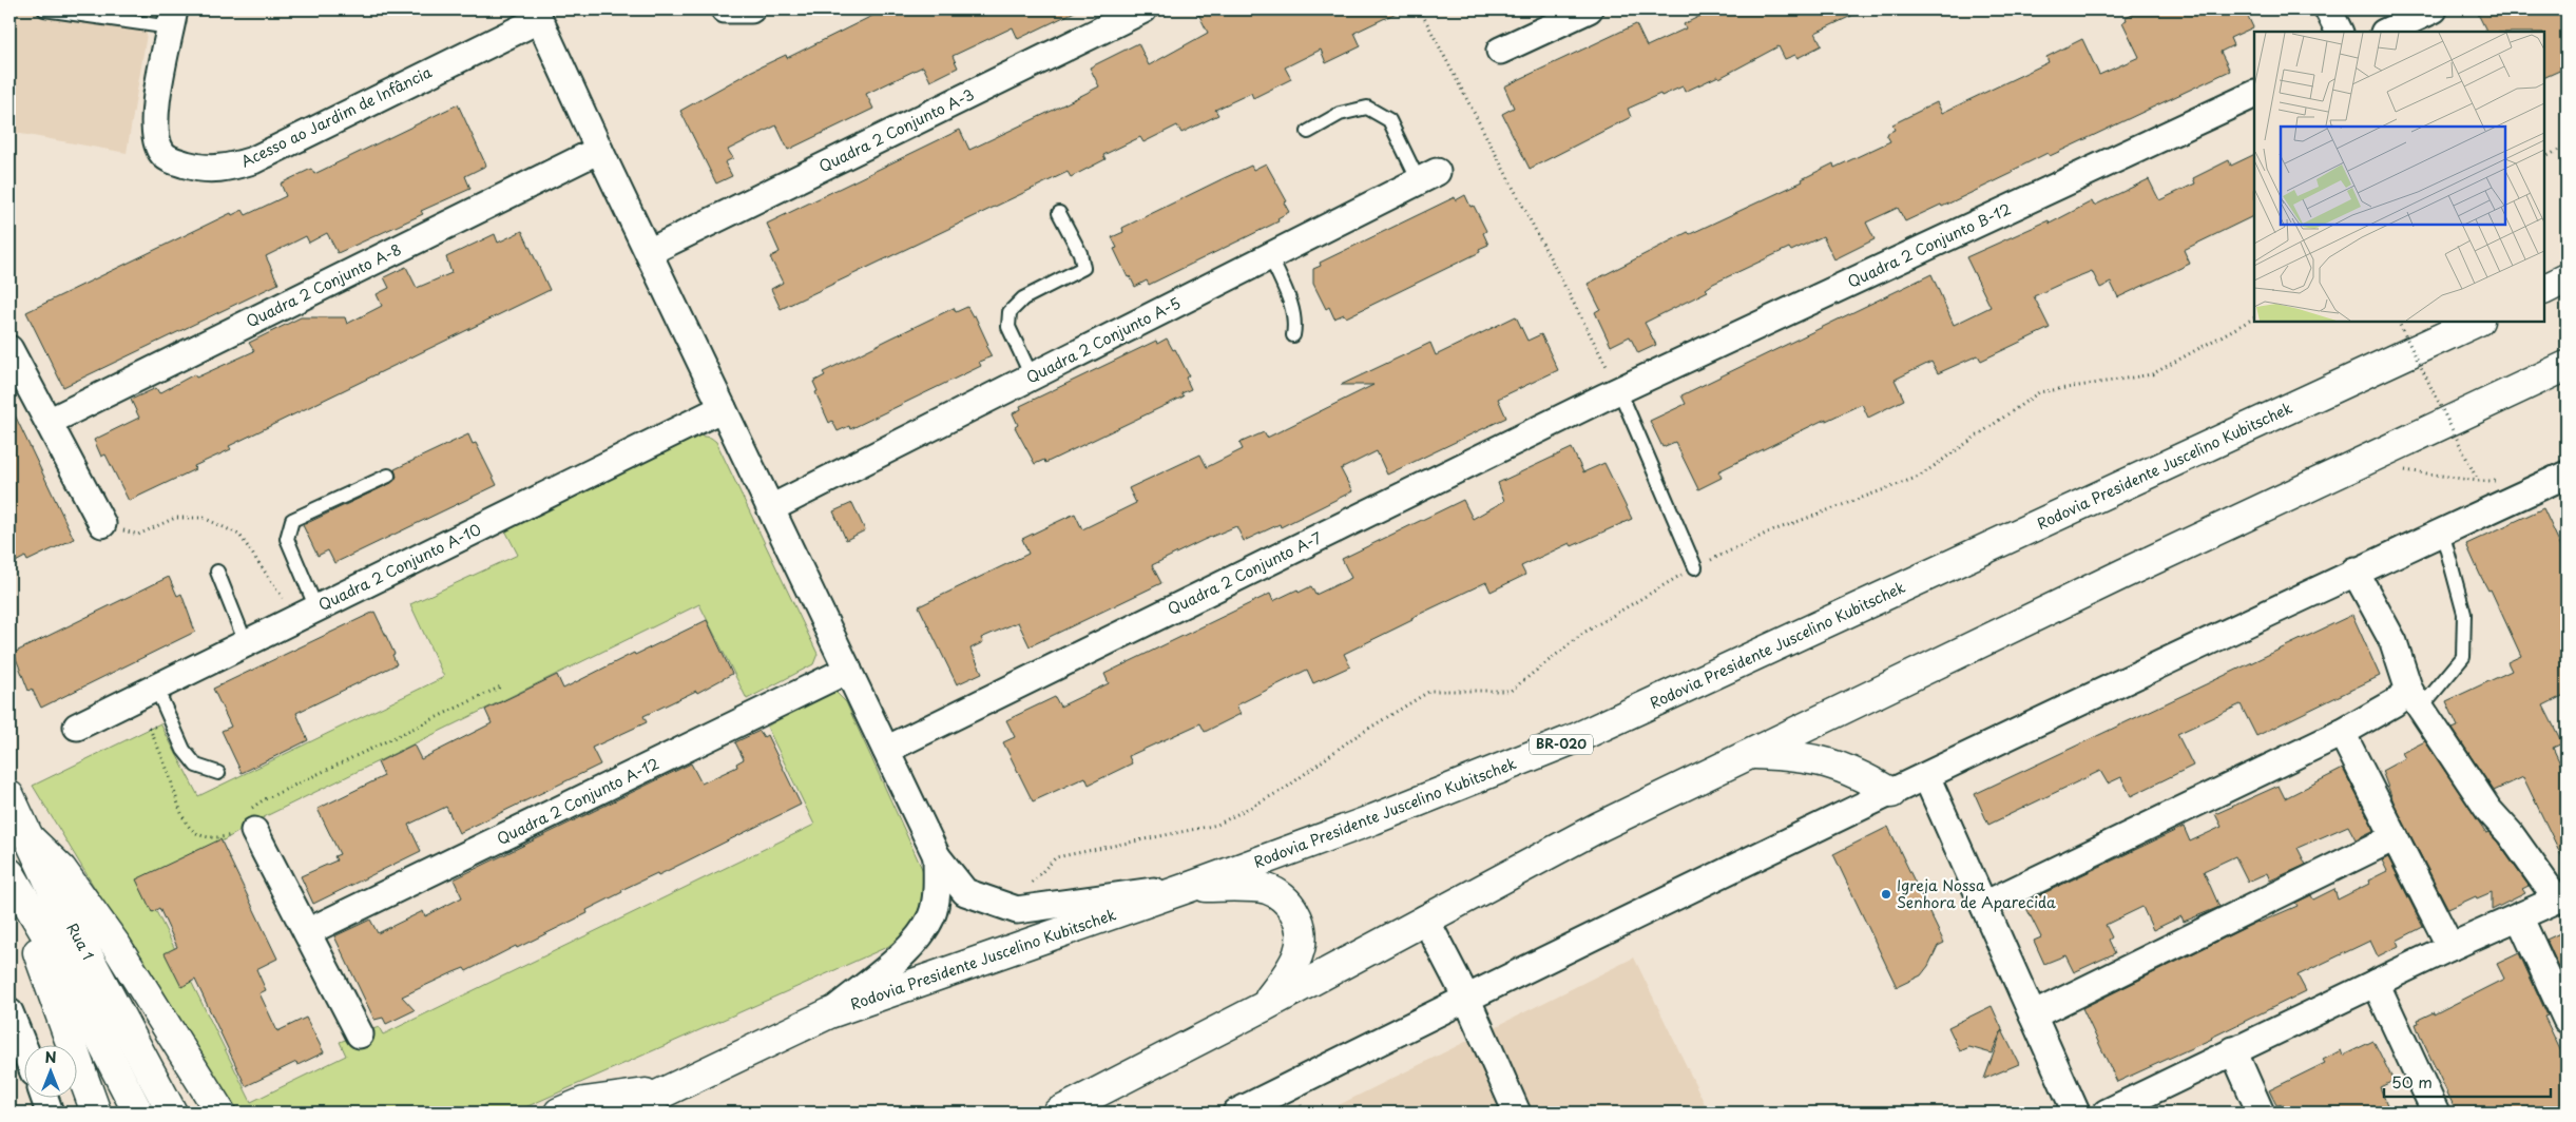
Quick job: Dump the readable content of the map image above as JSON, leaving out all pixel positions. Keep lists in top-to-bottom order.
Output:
{
  "streets": {
    "main road": ["Rodovia Presidente Juscelino Kubitschek", "BR-020", "Rua 1"],
    "street": [
      "Acesso ao Jardim de Infância",
      "Quadra 2 Conjunto A-3",
      "Quadra 2 Conjunto B-12",
      "Quadra 2 Conjunto A-8",
      "Quadra 2 Conjunto A-5",
      "Quadra 2 Conjunto A-10",
      "Quadra 2 Conjunto A-7",
      "Quadra 2 Conjunto A-12"
    ]
  },
  "crossings": [
    ["Quadra 2 Conjunto B-12", "Quadra 2 Conjunto A-7"]
  ],
  "places": ["Igreja Nossa Senhora de Aparecida"],
  "scale_bar": "50 m",
  "north": "top"
}
